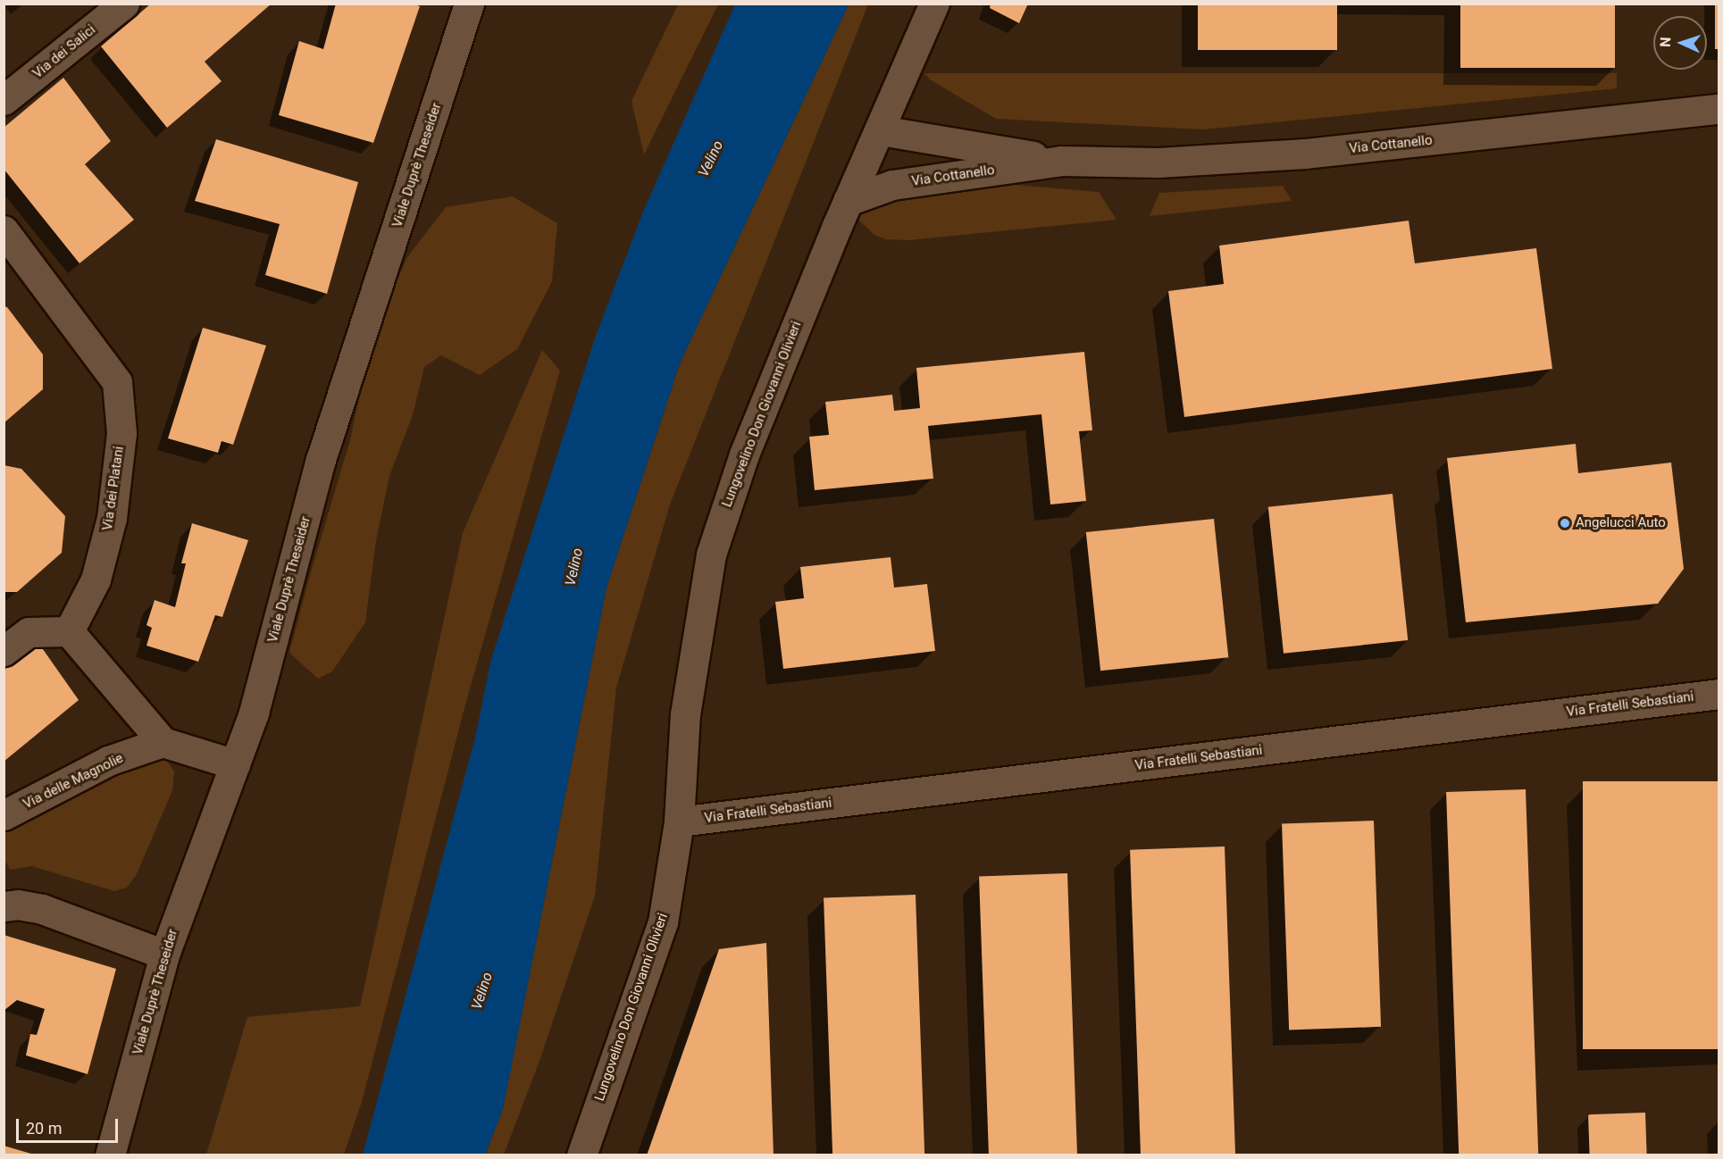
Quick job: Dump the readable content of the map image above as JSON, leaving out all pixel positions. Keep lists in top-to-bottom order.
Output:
{
  "streets": {
    "street": [
      "Via dei Salici",
      "Via Cottanello",
      "Viale Duprè Theseider",
      "Lungovelino Don Giovanni Olivieri",
      "Via dei Platani",
      "Via Fratelli Sebastiani",
      "Via delle Magnolie"
    ]
  },
  "crossings": [
    ["Via Cottanello", "Lungovelino Don Giovanni Olivieri"],
    ["Lungovelino Don Giovanni Olivieri", "Via Fratelli Sebastiani"]
  ],
  "water": ["Velino"],
  "places": ["Angelucci Auto"],
  "scale_bar": "20 m",
  "north": "left"
}
